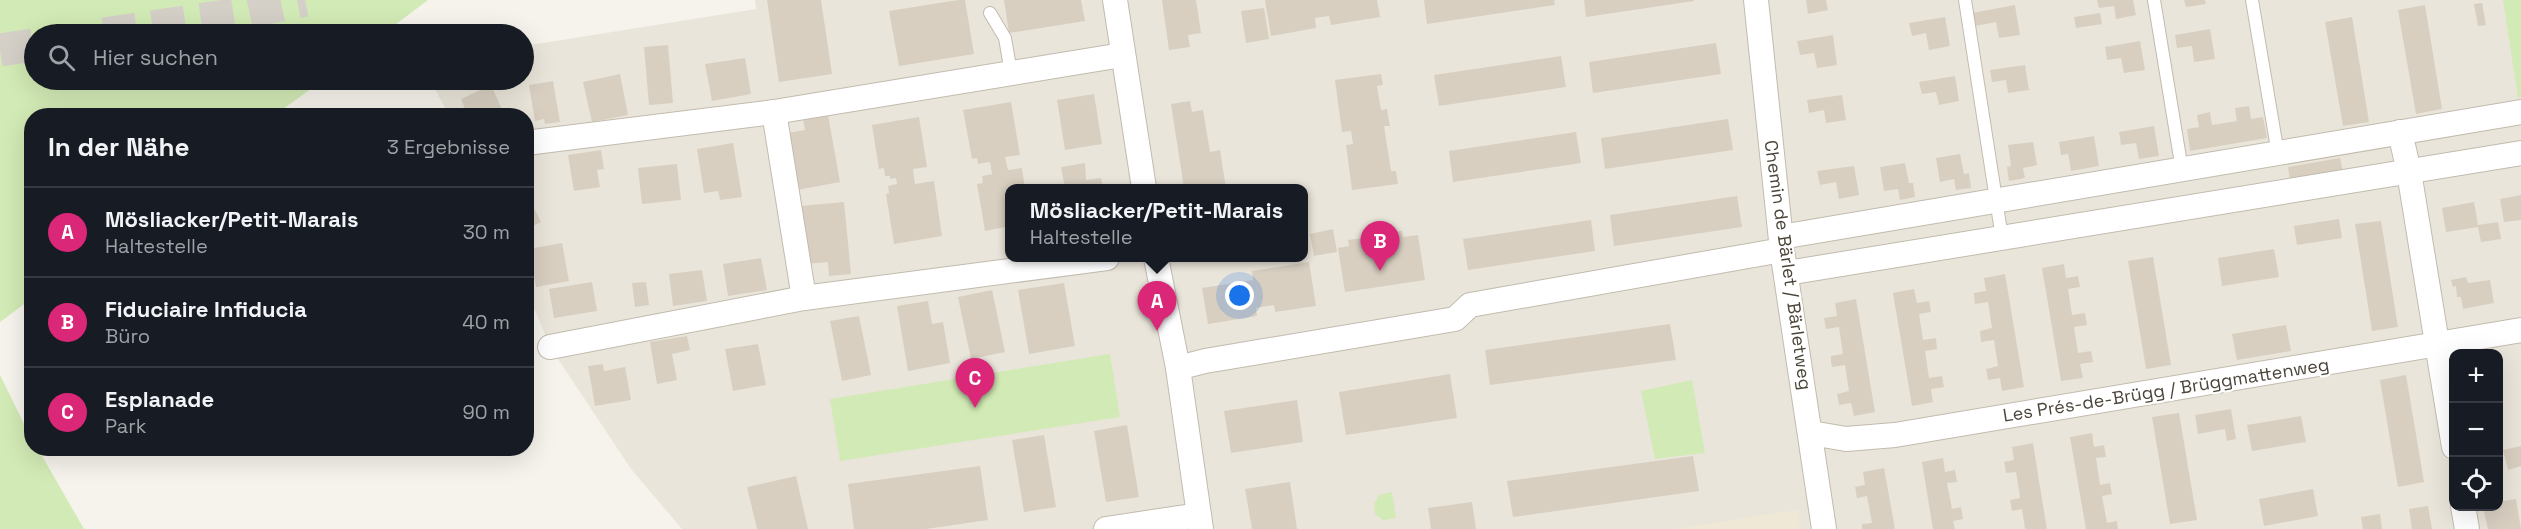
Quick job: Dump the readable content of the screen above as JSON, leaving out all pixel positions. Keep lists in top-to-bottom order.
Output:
{
  "streets": {
    "street": ["Chemin de Bärlet / Bärletweg", "Les Prés-de-Brügg / Brüggmattenweg"]
  },
  "crossings": [
    ["Chemin de Bärlet / Bärletweg", "Les Prés-de-Brügg / Brüggmattenweg"]
  ],
  "page": {
    "search": "Hier suchen",
    "heading": ["In der Nähe", "3 Ergebnisse"],
    "popup": ["Mösliacker/Petit-Marais", "Haltestelle"],
    "list": [
      {
        "mark": "A",
        "name": "Mösliacker/Petit-Marais",
        "note": "Haltestelle",
        "value": "30 m"
      },
      {
        "mark": "B",
        "name": "Fiduciaire Infiducia",
        "note": "Büro",
        "value": "40 m"
      },
      {
        "mark": "C",
        "name": "Esplanade",
        "note": "Park",
        "value": "90 m"
      }
    ],
    "pins": ["B", "A", "C"],
    "map_buttons": ["+", "−"]
  }
}
